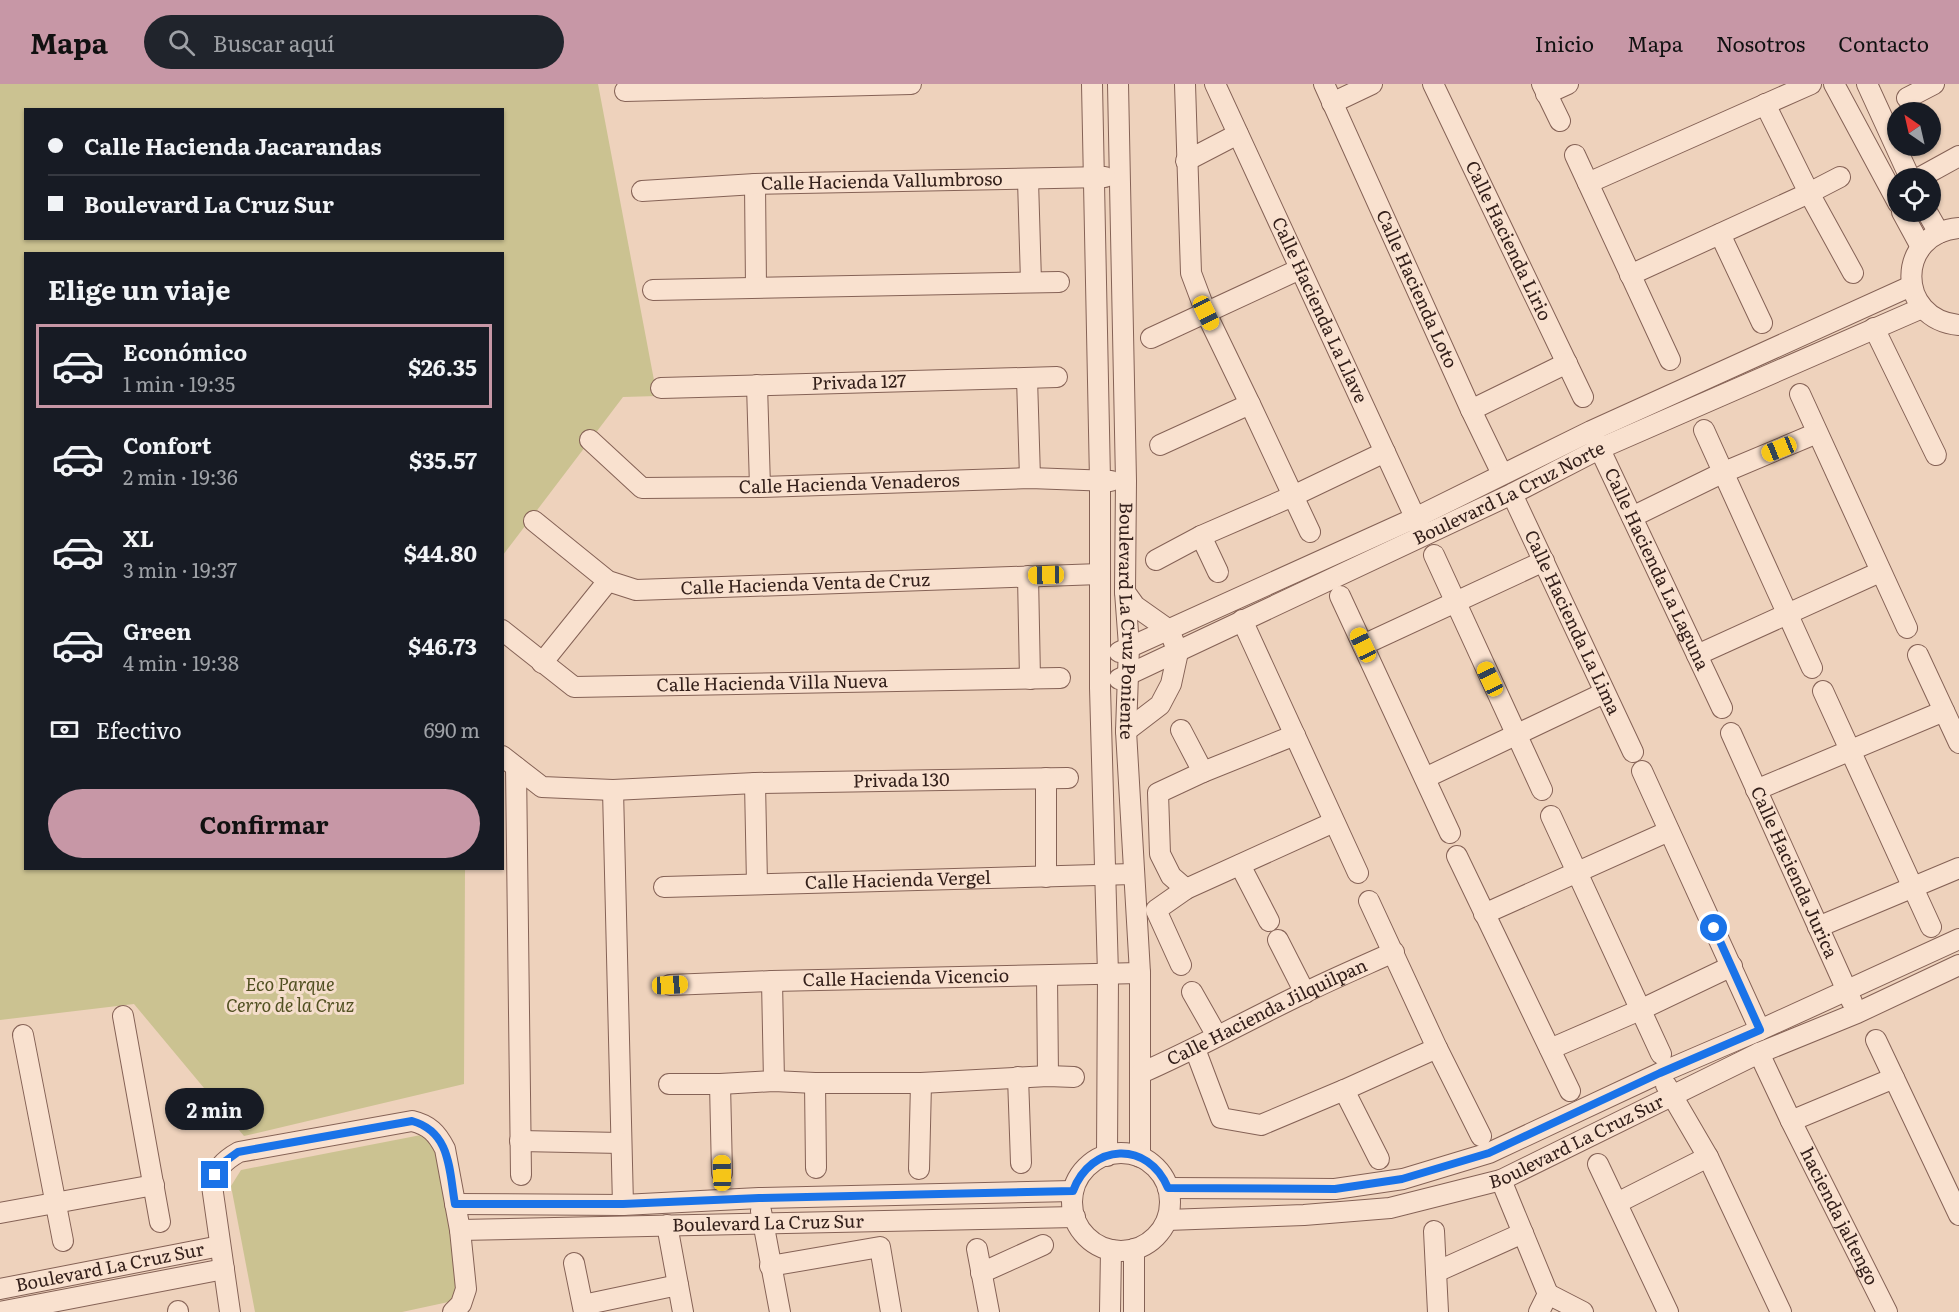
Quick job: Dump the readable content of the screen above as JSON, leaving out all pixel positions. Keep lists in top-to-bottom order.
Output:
{
  "streets": {
    "street": [
      "Calle Hacienda Vallumbroso",
      "Calle Hacienda Lirio",
      "Calle Hacienda Loto",
      "Calle Hacienda La Llave",
      "Privada 127",
      "Calle Hacienda Venaderos",
      "Boulevard La Cruz Norte",
      "Calle Hacienda La Laguna",
      "Calle Hacienda Venta de Cruz",
      "Boulevard La Cruz Poniente",
      "Calle Hacienda La Lima",
      "Calle Hacienda Villa Nueva",
      "Privada 130",
      "Calle Hacienda Jurica",
      "Calle Hacienda Vergel",
      "Calle Hacienda Vicencio",
      "Calle Hacienda Jilquilpan",
      "Boulevard La Cruz Sur",
      "hacienda jaltengo"
    ]
  },
  "crossings": [
    ["Calle Hacienda Vallumbroso", "Boulevard La Cruz Poniente"],
    ["Calle Hacienda Loto", "Boulevard La Cruz Norte"],
    ["Calle Hacienda La Llave", "Boulevard La Cruz Norte"],
    ["Calle Hacienda Venaderos", "Boulevard La Cruz Poniente"],
    ["Boulevard La Cruz Norte", "Calle Hacienda La Laguna"],
    ["Boulevard La Cruz Norte", "Boulevard La Cruz Poniente"],
    ["Boulevard La Cruz Norte", "Calle Hacienda La Lima"],
    ["Calle Hacienda Venta de Cruz", "Boulevard La Cruz Poniente"],
    ["Boulevard La Cruz Poniente", "Calle Hacienda Vergel"],
    ["Boulevard La Cruz Poniente", "Calle Hacienda Vicencio"],
    ["Boulevard La Cruz Poniente", "Calle Hacienda Jilquilpan"],
    ["Boulevard La Cruz Poniente", "Boulevard La Cruz Sur"],
    ["Calle Hacienda Jurica", "Boulevard La Cruz Sur"],
    ["Boulevard La Cruz Sur", "hacienda jaltengo"]
  ],
  "parks": ["Eco Parque Cerro de la Cruz"],
  "north": "top left",
  "page": {
    "header": "Mapa",
    "search": "Buscar aquí",
    "nav": [
      "Inicio",
      "Mapa",
      "Nosotros",
      "Contacto"
    ],
    "banner": ["Calle Hacienda Jacarandas", "Boulevard La Cruz Sur"],
    "heading": "Elige un viaje",
    "list": [
      {
        "name": "Económico",
        "note": "1 min · 19:35",
        "value": "$26.35"
      },
      {
        "name": "Confort",
        "note": "2 min · 19:36",
        "value": "$35.57"
      },
      {
        "name": "XL",
        "note": "3 min · 19:37",
        "value": "$44.80"
      },
      {
        "name": "Green",
        "note": "4 min · 19:38",
        "value": "$46.73"
      }
    ],
    "pay": ["Efectivo", "690 m"],
    "buttons": "Confirmar",
    "bubble": "2 min"
  }
}
